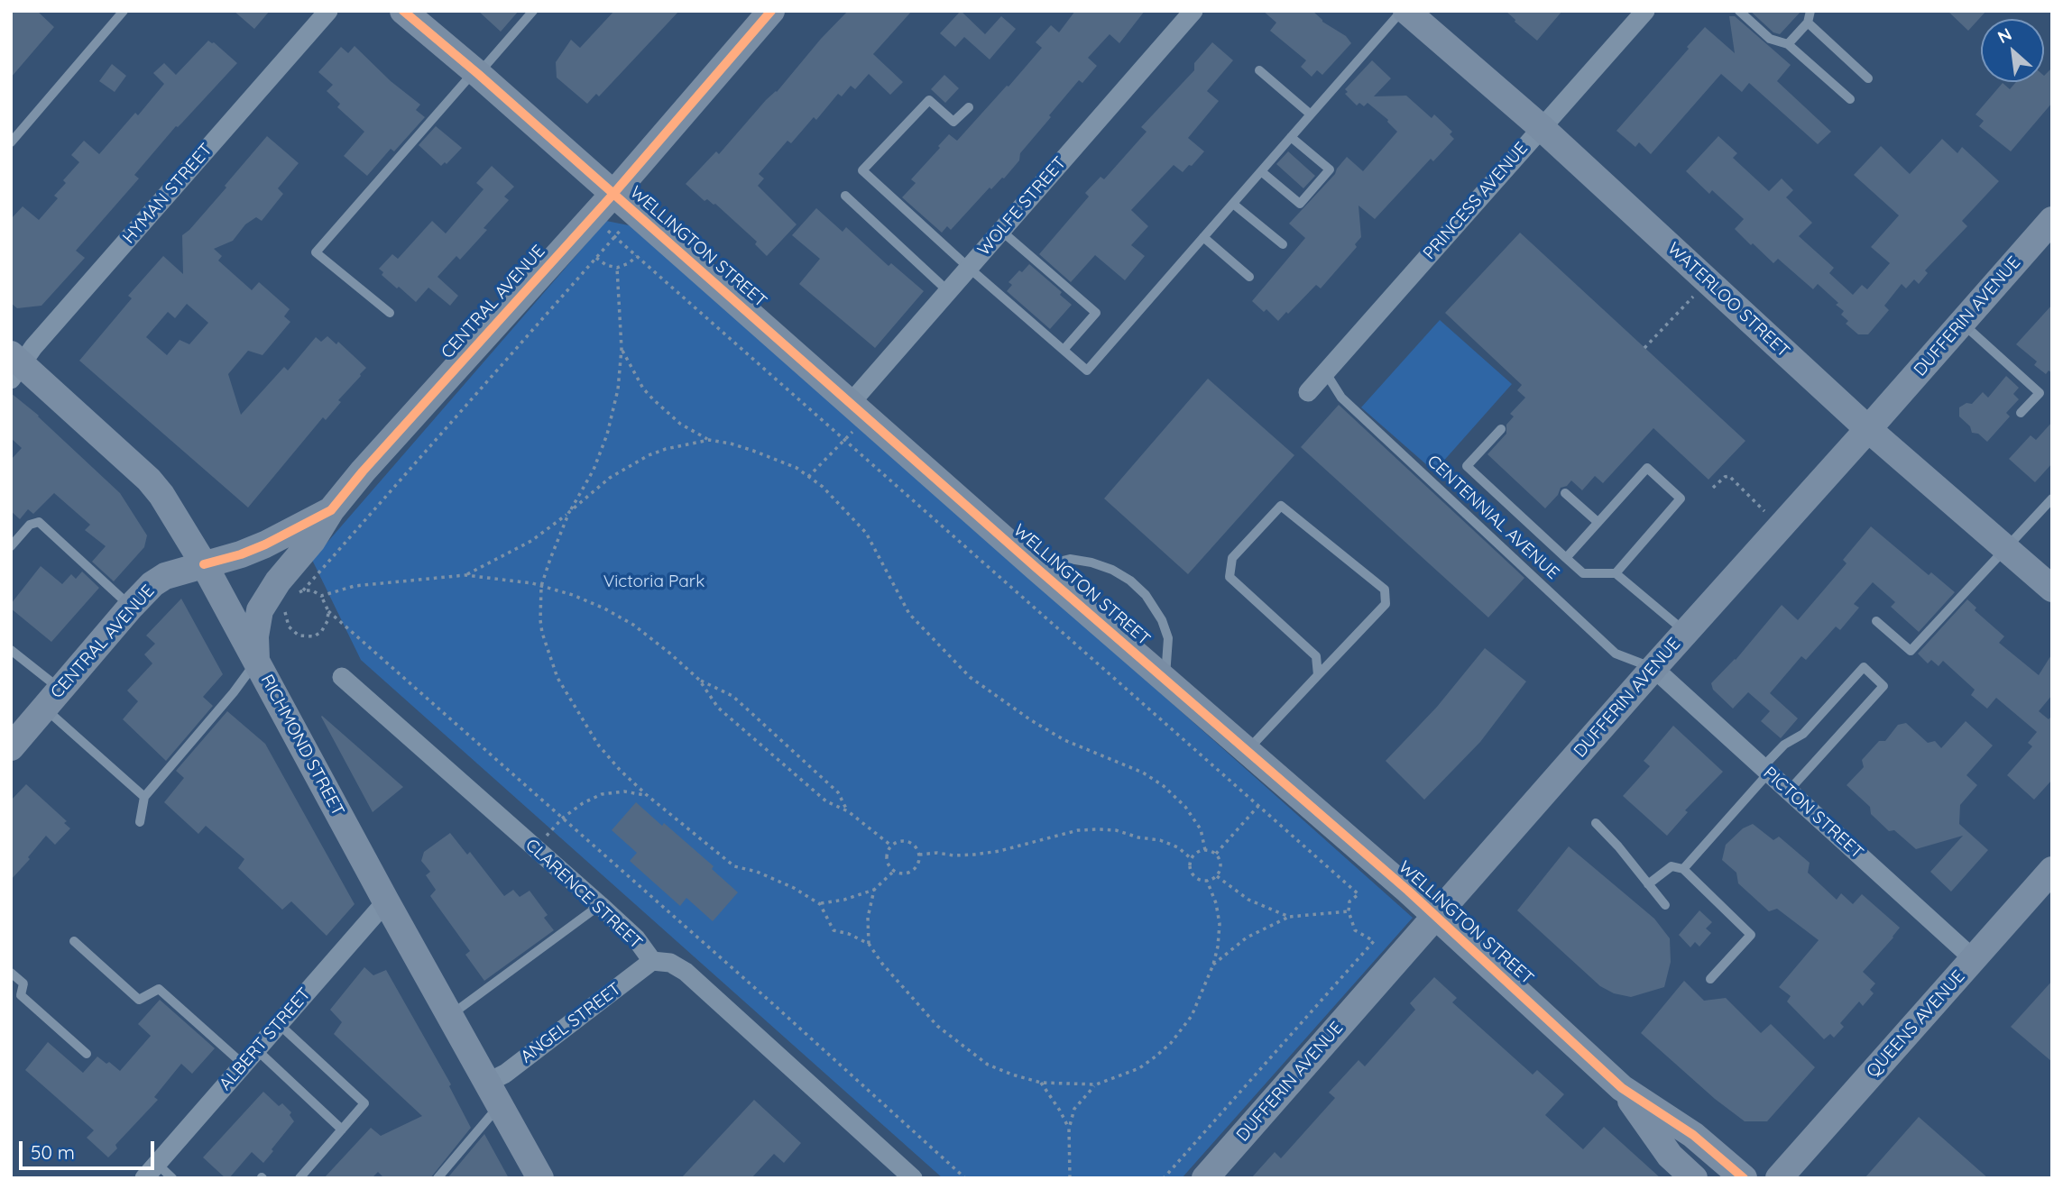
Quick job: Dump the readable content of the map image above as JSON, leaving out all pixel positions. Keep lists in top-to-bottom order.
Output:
{
  "streets": {
    "street": [
      "HYMAN STREET",
      "PRINCESS AVENUE",
      "WOLFE STREET",
      "WELLINGTON STREET",
      "WATERLOO STREET",
      "CENTRAL AVENUE",
      "DUFFERIN AVENUE",
      "RICHMOND STREET",
      "PICTON STREET",
      "CLARENCE STREET",
      "ANGEL STREET",
      "QUEENS AVENUE",
      "ALBERT STREET"
    ],
    "lane": ["CENTENNIAL AVENUE"]
  },
  "crossings": [
    ["HYMAN STREET", "RICHMOND STREET"],
    ["PRINCESS AVENUE", "WATERLOO STREET"],
    ["PRINCESS AVENUE", "CENTENNIAL AVENUE"],
    ["WOLFE STREET", "WELLINGTON STREET"],
    ["WELLINGTON STREET", "CENTRAL AVENUE"],
    ["WELLINGTON STREET", "DUFFERIN AVENUE"],
    ["WATERLOO STREET", "DUFFERIN AVENUE"],
    ["CENTRAL AVENUE", "RICHMOND STREET"],
    ["DUFFERIN AVENUE", "CENTENNIAL AVENUE"],
    ["DUFFERIN AVENUE", "PICTON STREET"],
    ["CENTENNIAL AVENUE", "PICTON STREET"],
    ["RICHMOND STREET", "ANGEL STREET"],
    ["RICHMOND STREET", "ALBERT STREET"],
    ["PICTON STREET", "QUEENS AVENUE"],
    ["CLARENCE STREET", "ANGEL STREET"]
  ],
  "parks": ["Victoria Park"],
  "scale_bar": "50 m",
  "north": "top left"
}
